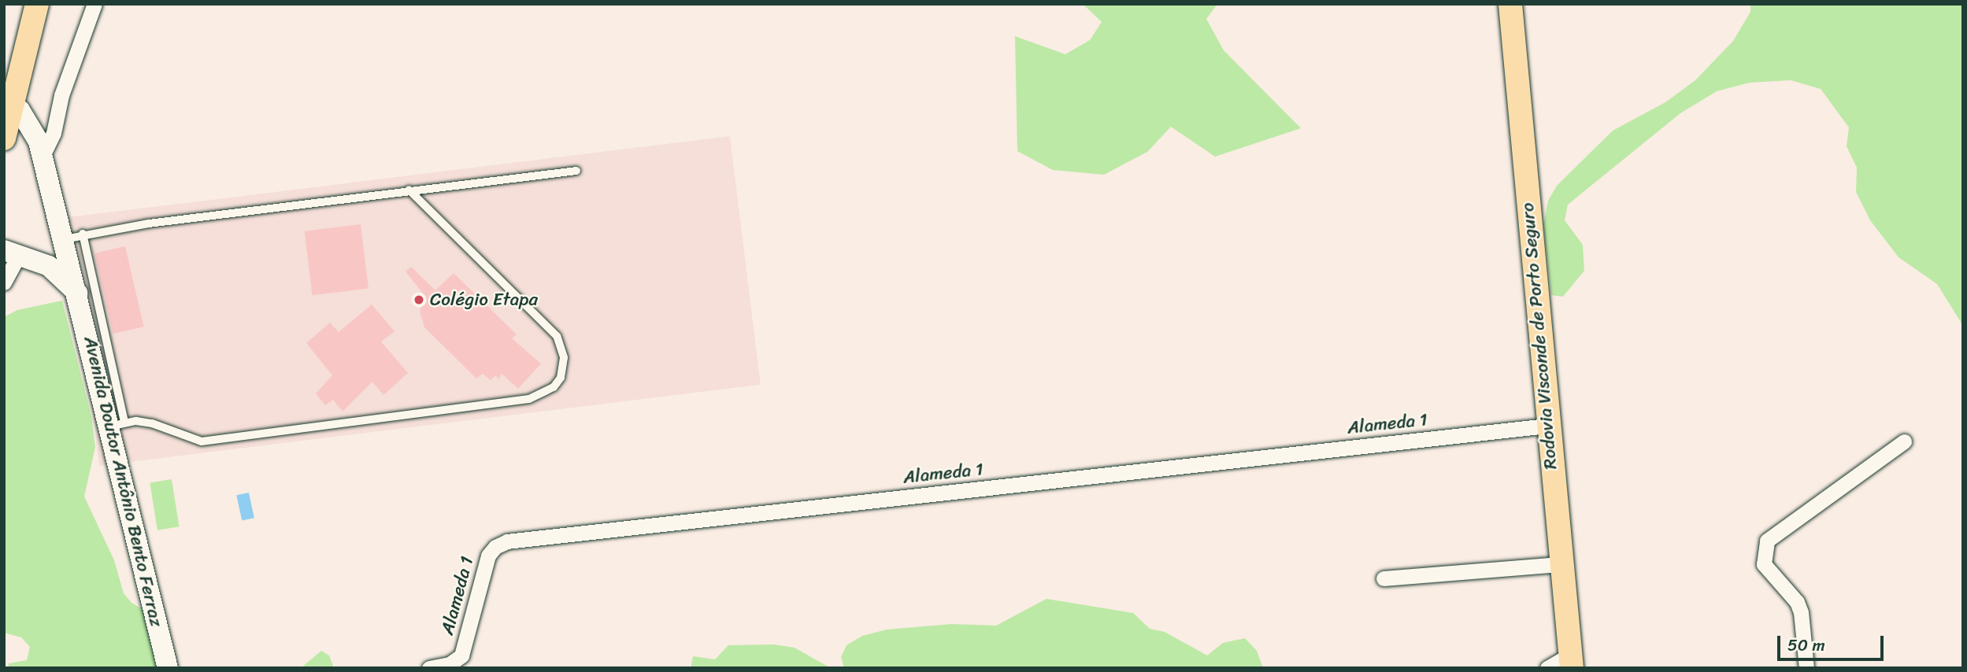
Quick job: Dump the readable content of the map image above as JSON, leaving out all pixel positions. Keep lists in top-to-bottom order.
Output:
{
  "streets": {
    "main road": ["Rodovia Visconde de Porto Seguro", "Avenida Doutor Antônio Bento Ferraz"],
    "street": ["Alameda 1"]
  },
  "crossings": [
    ["Rodovia Visconde de Porto Seguro", "Alameda 1"]
  ],
  "places": ["Colégio Etapa"],
  "scale_bar": "50 m"
}
